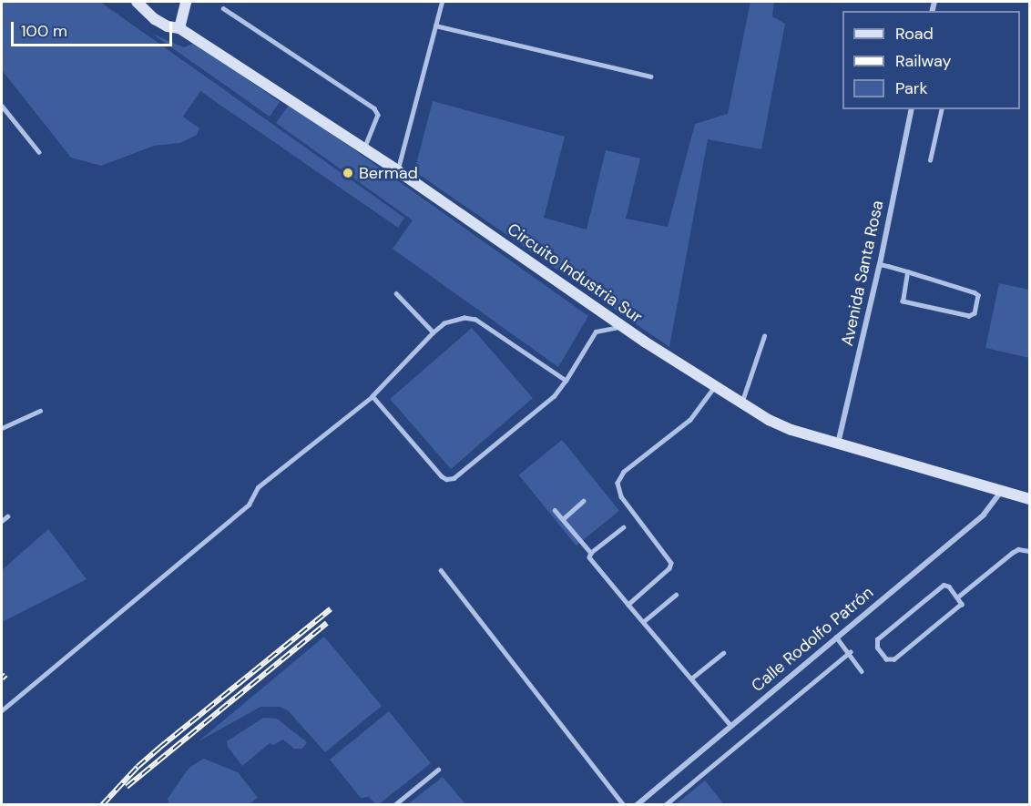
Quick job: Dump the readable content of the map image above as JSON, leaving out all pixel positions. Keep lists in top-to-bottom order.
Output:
{
  "streets": {
    "main road": ["Circuito Industria Sur"],
    "street": ["Avenida Santa Rosa", "Calle Rodolfo Patrón"]
  },
  "crossings": [
    ["Circuito Industria Sur", "Avenida Santa Rosa"],
    ["Circuito Industria Sur", "Calle Rodolfo Patrón"]
  ],
  "places": ["Bermad"],
  "legend": ["Road", "Railway", "Park"],
  "scale_bar": "100 m"
}
